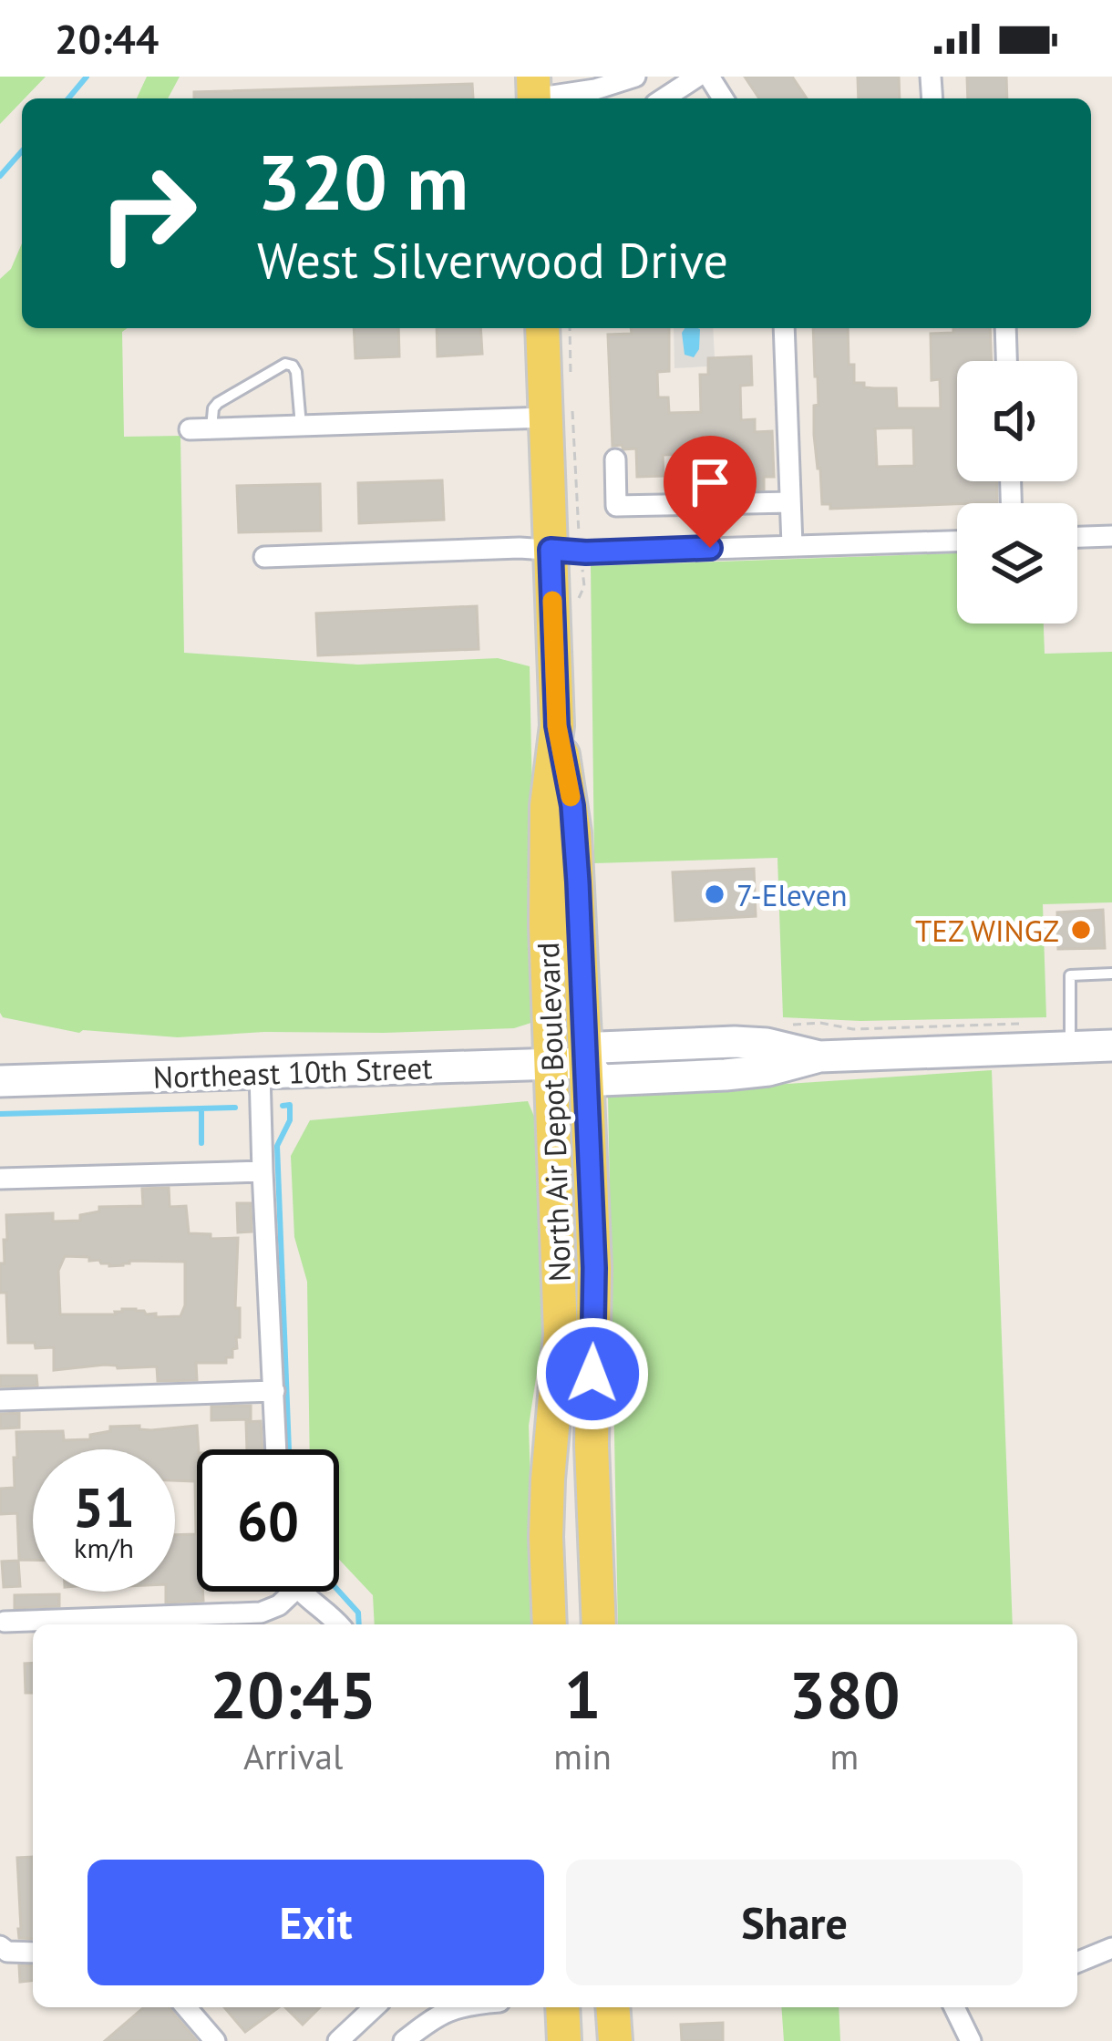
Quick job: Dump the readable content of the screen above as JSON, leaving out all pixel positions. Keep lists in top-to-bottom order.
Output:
{
  "streets": {
    "main road": ["Northeast 10th Street", "North Air Depot Boulevard"]
  },
  "crossings": [
    ["Northeast 10th Street", "North Air Depot Boulevard"]
  ],
  "places": ["7-Eleven", "TEZ WINGZ"],
  "page": {
    "status": "20:44",
    "turn": ["320 m", "West Silverwood Drive"],
    "speed": "51 km/h",
    "limit": "60",
    "eta": [
      "20:45",
      "Arrival",
      "1",
      "min",
      "380",
      "m"
    ],
    "buttons": ["Exit", "Share"]
  }
}
